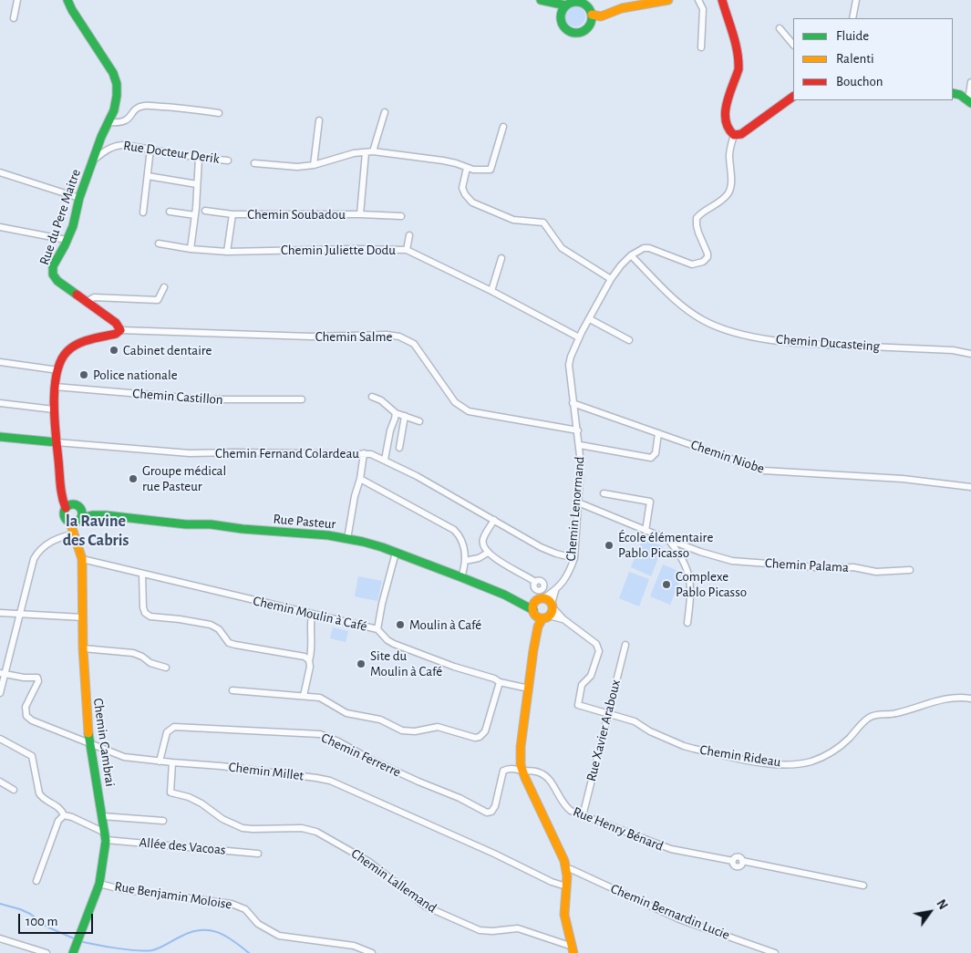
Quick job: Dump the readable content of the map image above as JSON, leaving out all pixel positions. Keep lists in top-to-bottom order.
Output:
{
  "streets": {
    "main road": ["Rue du Pere Maitre", "Rue Pasteur", "Chemin Cambrai"],
    "street": [
      "Rue Docteur Derik",
      "Chemin Soubadou",
      "Chemin Juliette Dodu",
      "Chemin Salme",
      "Chemin Ducasteing",
      "Chemin Castillon",
      "Chemin Fernand Colardeau",
      "Chemin Niobe",
      "Chemin Lenormand",
      "Chemin Palama",
      "Chemin Moulin à Café",
      "Rue Xavier Araboux",
      "Chemin Ferrerre",
      "Chemin Rideau",
      "Chemin Millet",
      "Rue Henry Bénard",
      "Allée des Vacoas",
      "Chemin Lallemand",
      "Rue Benjamin Moloise",
      "Chemin Bernardin Lucie"
    ]
  },
  "crossings": [
    ["Rue Docteur Derik", "Rue du Pere Maitre"],
    ["Chemin Soubadou", "Chemin Juliette Dodu"],
    ["Rue du Pere Maitre", "Chemin Salme"],
    ["Chemin Juliette Dodu", "Chemin Lenormand"],
    ["Chemin Salme", "Chemin Lenormand"],
    ["Chemin Ducasteing", "Chemin Lenormand"],
    ["Chemin Fernand Colardeau", "Chemin Lenormand"],
    ["Chemin Niobe", "Chemin Lenormand"],
    ["Chemin Lenormand", "Chemin Palama"],
    ["Chemin Moulin à Café", "Chemin Cambrai"],
    ["Rue Xavier Araboux", "Chemin Rideau"],
    ["Rue Xavier Araboux", "Rue Henry Bénard"],
    ["Chemin Cambrai", "Chemin Millet"],
    ["Chemin Cambrai", "Allée des Vacoas"],
    ["Chemin Cambrai", "Rue Benjamin Moloise"],
    ["Chemin Ferrerre", "Chemin Millet"],
    ["Chemin Ferrerre", "Rue Henry Bénard"],
    ["Chemin Millet", "Chemin Lallemand"]
  ],
  "districts": ["la Ravine des Cabris"],
  "places": [
    "Cabinet dentaire",
    "Police nationale",
    "Groupe médical rue Pasteur",
    "École élémentaire Pablo Picasso",
    "Complexe Pablo Picasso",
    "Moulin à Café",
    "Site du Moulin à Café"
  ],
  "legend": ["Fluide", "Ralenti", "Bouchon"],
  "scale_bar": "100 m",
  "north": "top right"
}
